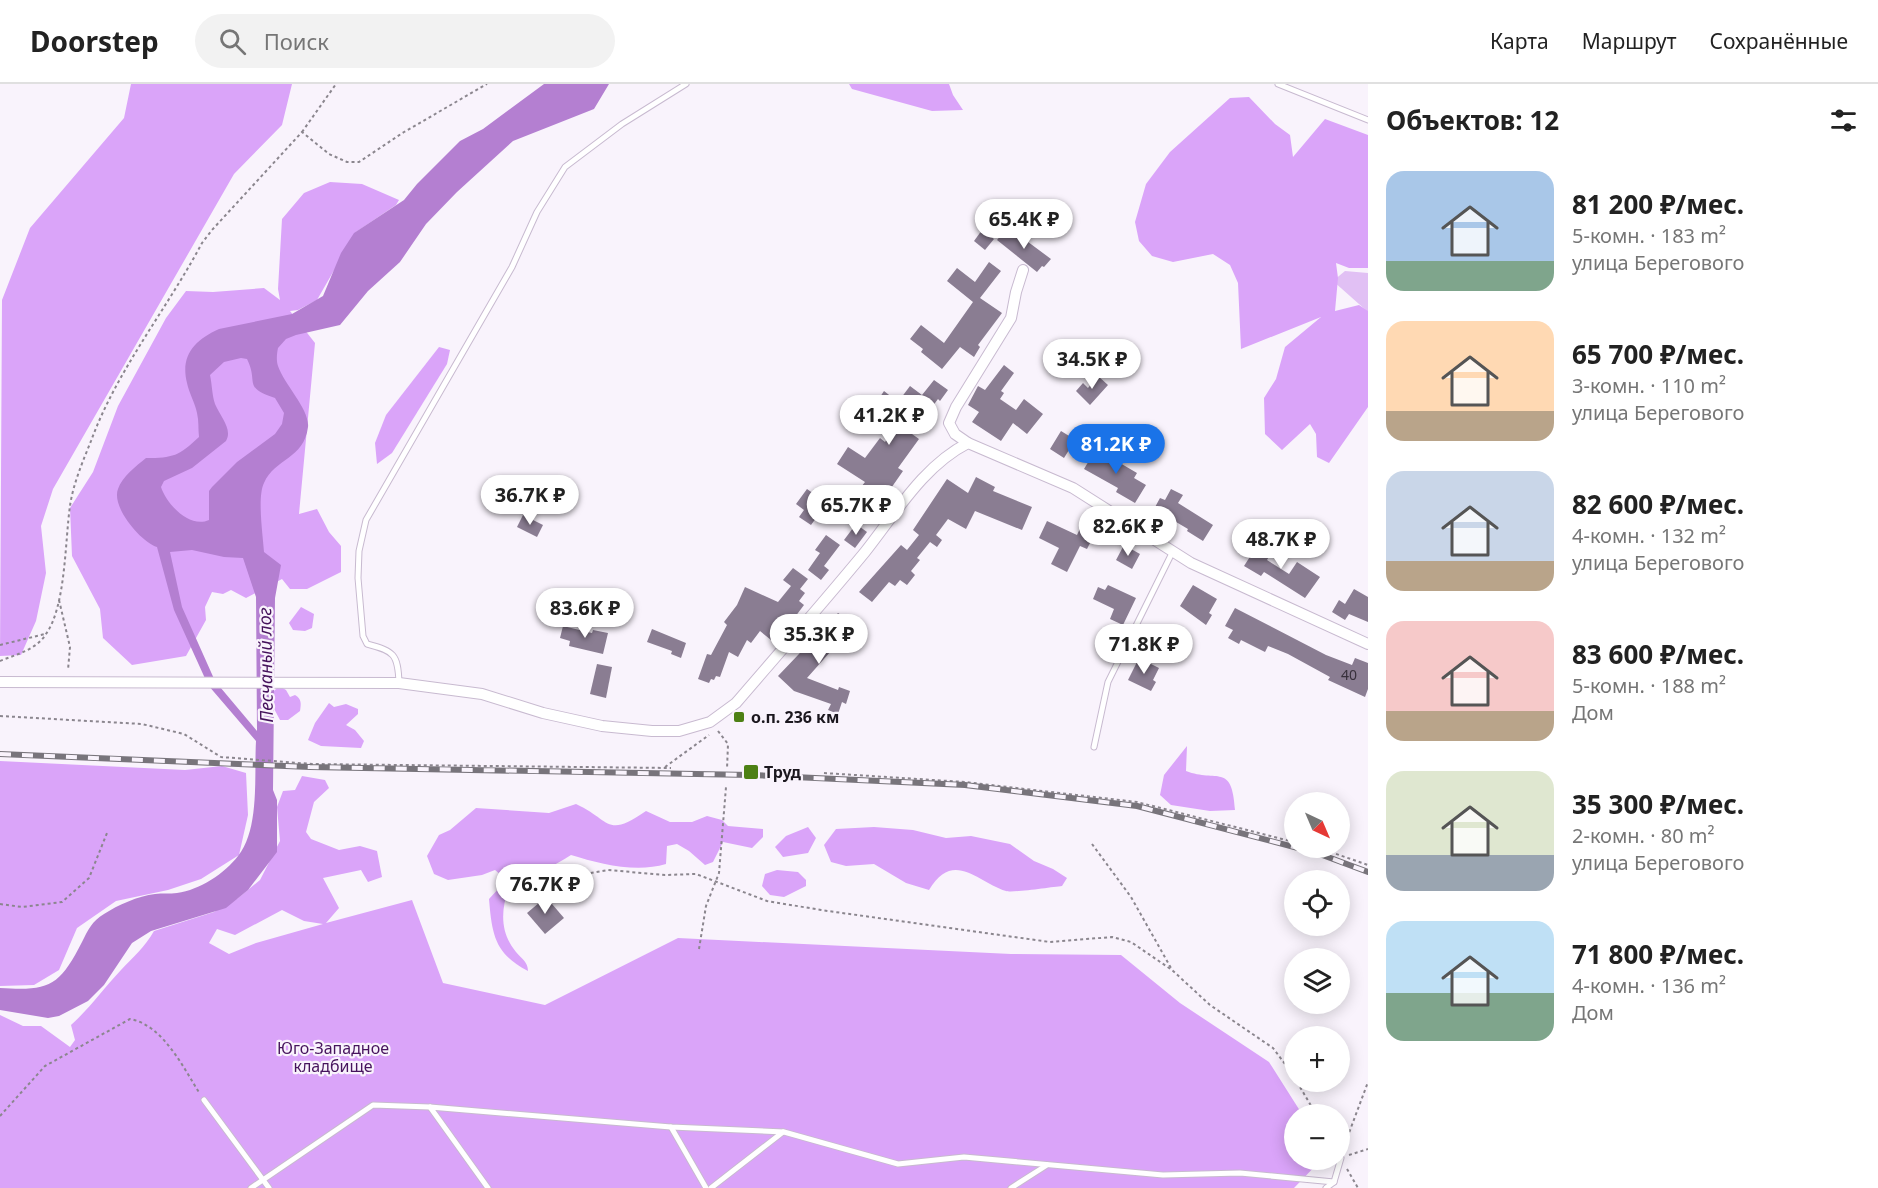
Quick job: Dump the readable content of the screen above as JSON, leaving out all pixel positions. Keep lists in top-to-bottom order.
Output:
{
  "water": ["Песчаный лог"],
  "parks": ["Юго-Западное кладбище"],
  "places": {
    "transit": ["о.п. 236 км", "Труд"]
  },
  "house_numbers": ["40"],
  "north": "bottom right",
  "page": {
    "header": "Doorstep",
    "search": "Поиск",
    "nav": ["Карта", "Маршрут", "Сохранённые"],
    "heading": "Объектов: 12",
    "list": [
      {
        "name": "81 200 ₽/мес.",
        "note": "5-комн. · 183 m² · улица Берегового"
      },
      {
        "name": "65 700 ₽/мес.",
        "note": "3-комн. · 110 m² · улица Берегового"
      },
      {
        "name": "82 600 ₽/мес.",
        "note": "4-комн. · 132 m² · улица Берегового"
      },
      {
        "name": "83 600 ₽/мес.",
        "note": "5-комн. · 188 m² · Дом"
      },
      {
        "name": "35 300 ₽/мес.",
        "note": "2-комн. · 80 m² · улица Берегового"
      },
      {
        "name": "71 800 ₽/мес.",
        "note": "4-комн. · 136 m² · Дом"
      }
    ],
    "price": [
      "65.4K ₽",
      "34.5K ₽",
      "41.2K ₽",
      "81.2K ₽",
      "36.7K ₽",
      "65.7K ₽",
      "82.6K ₽",
      "48.7K ₽",
      "83.6K ₽",
      "35.3K ₽",
      "71.8K ₽",
      "76.7K ₽"
    ],
    "map_buttons": ["+", "−"]
  }
}
